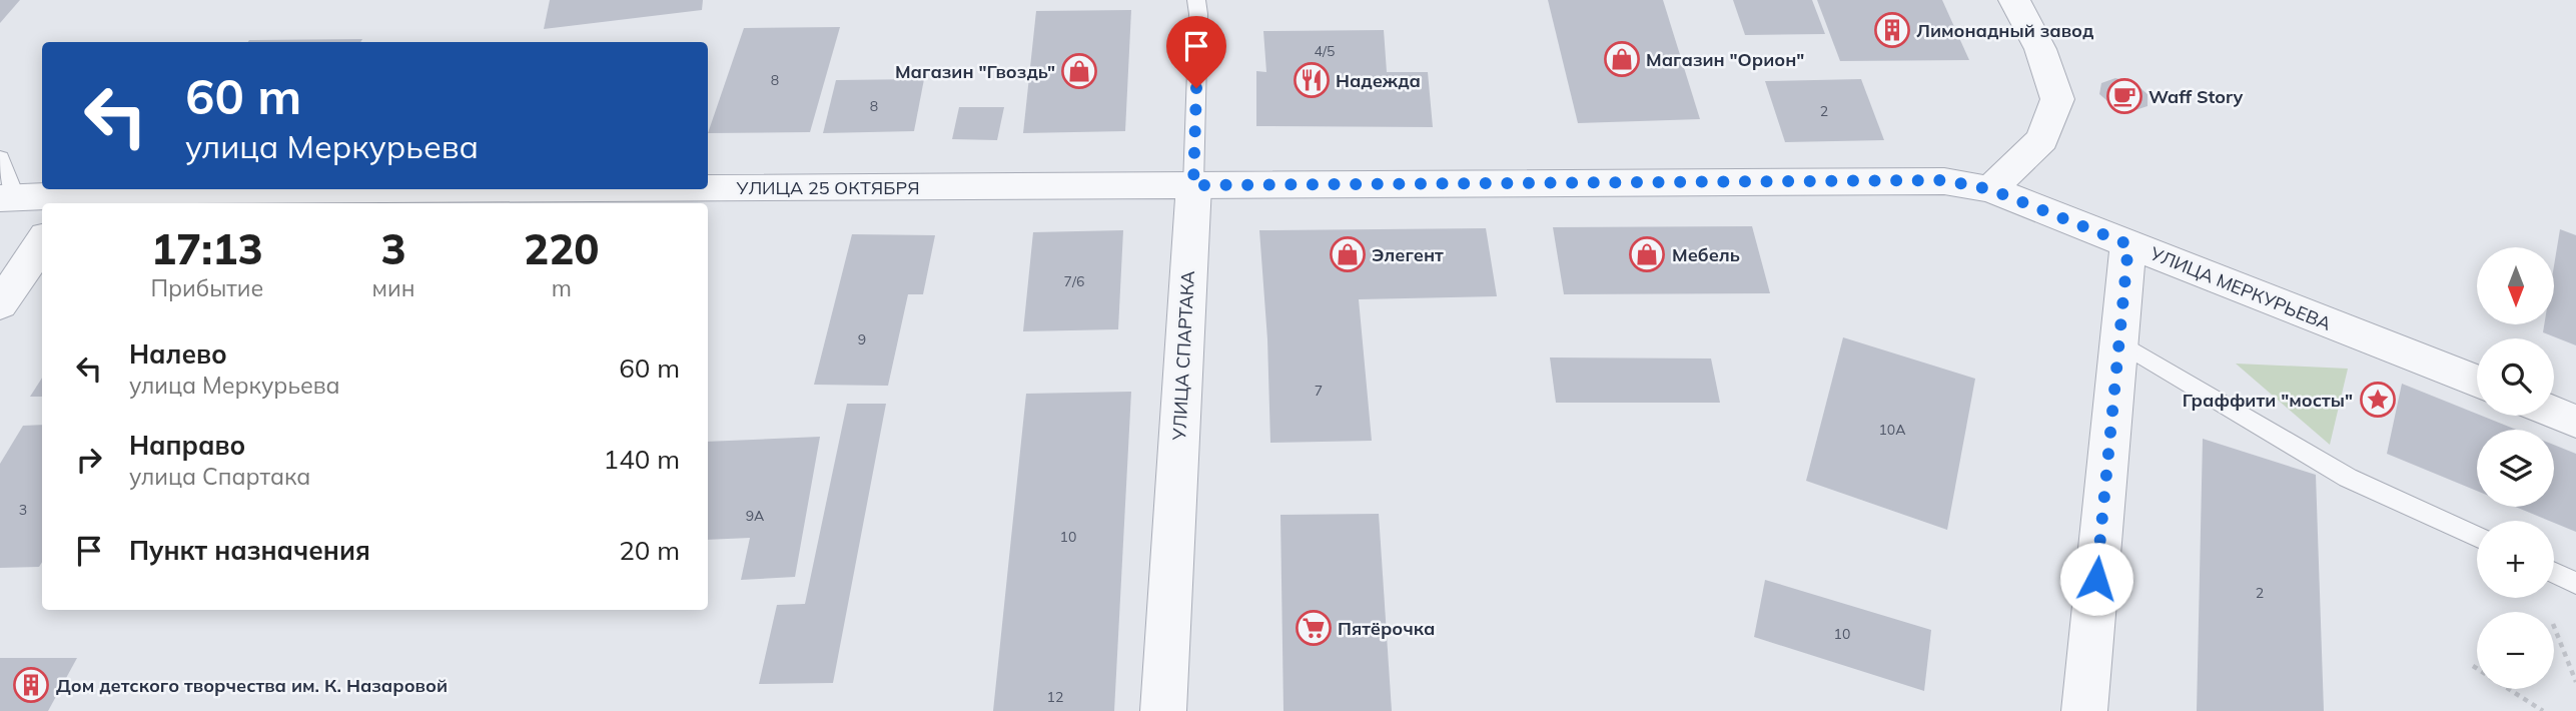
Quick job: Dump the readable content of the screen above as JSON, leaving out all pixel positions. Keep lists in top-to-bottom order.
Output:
{
  "streets": {
    "street": ["УЛИЦА 25 ОКТЯБРЯ", "УЛИЦА МЕРКУРЬЕВА", "УЛИЦА СПАРТАКА"]
  },
  "crossings": [
    ["УЛИЦА 25 ОКТЯБРЯ", "УЛИЦА МЕРКУРЬЕВА"],
    ["УЛИЦА 25 ОКТЯБРЯ", "УЛИЦА СПАРТАКА"],
    ["УЛИЦА МЕРКУРЬЕВА", "УЛИЦА СПАРТАКА"]
  ],
  "places": {
    "building": ["Лимонадный завод", "Дом детского творчества им. К. Назаровой"],
    "shop": [
      "Магазин \"Орион\"",
      "Магазин \"Гвоздь\"",
      "Элегент",
      "Мебель"
    ],
    "restaurant": ["Надежда"],
    "cafe": ["Waff Story"],
    "place": ["Граффити \"мосты\""],
    "supermarket": ["Пятёрочка"]
  },
  "house_numbers": [
    "4/5",
    "8",
    "8",
    "2",
    "7/6",
    "9",
    "7",
    "10А",
    "3",
    "9А",
    "10",
    "2",
    "10",
    "12"
  ],
  "north": "bottom",
  "page": {
    "turn": ["60 m", "улица Меркурьева"],
    "eta": [
      "17:13",
      "Прибытие",
      "3",
      "мин",
      "220",
      "m"
    ],
    "map_buttons": ["+", "−"],
    "list": [
      {
        "name": "Налево",
        "note": "улица Меркурьева",
        "value": "60 m"
      },
      {
        "name": "Направо",
        "note": "улица Спартака",
        "value": "140 m"
      },
      {
        "name": "Пункт назначения",
        "value": "20 m"
      }
    ]
  }
}
